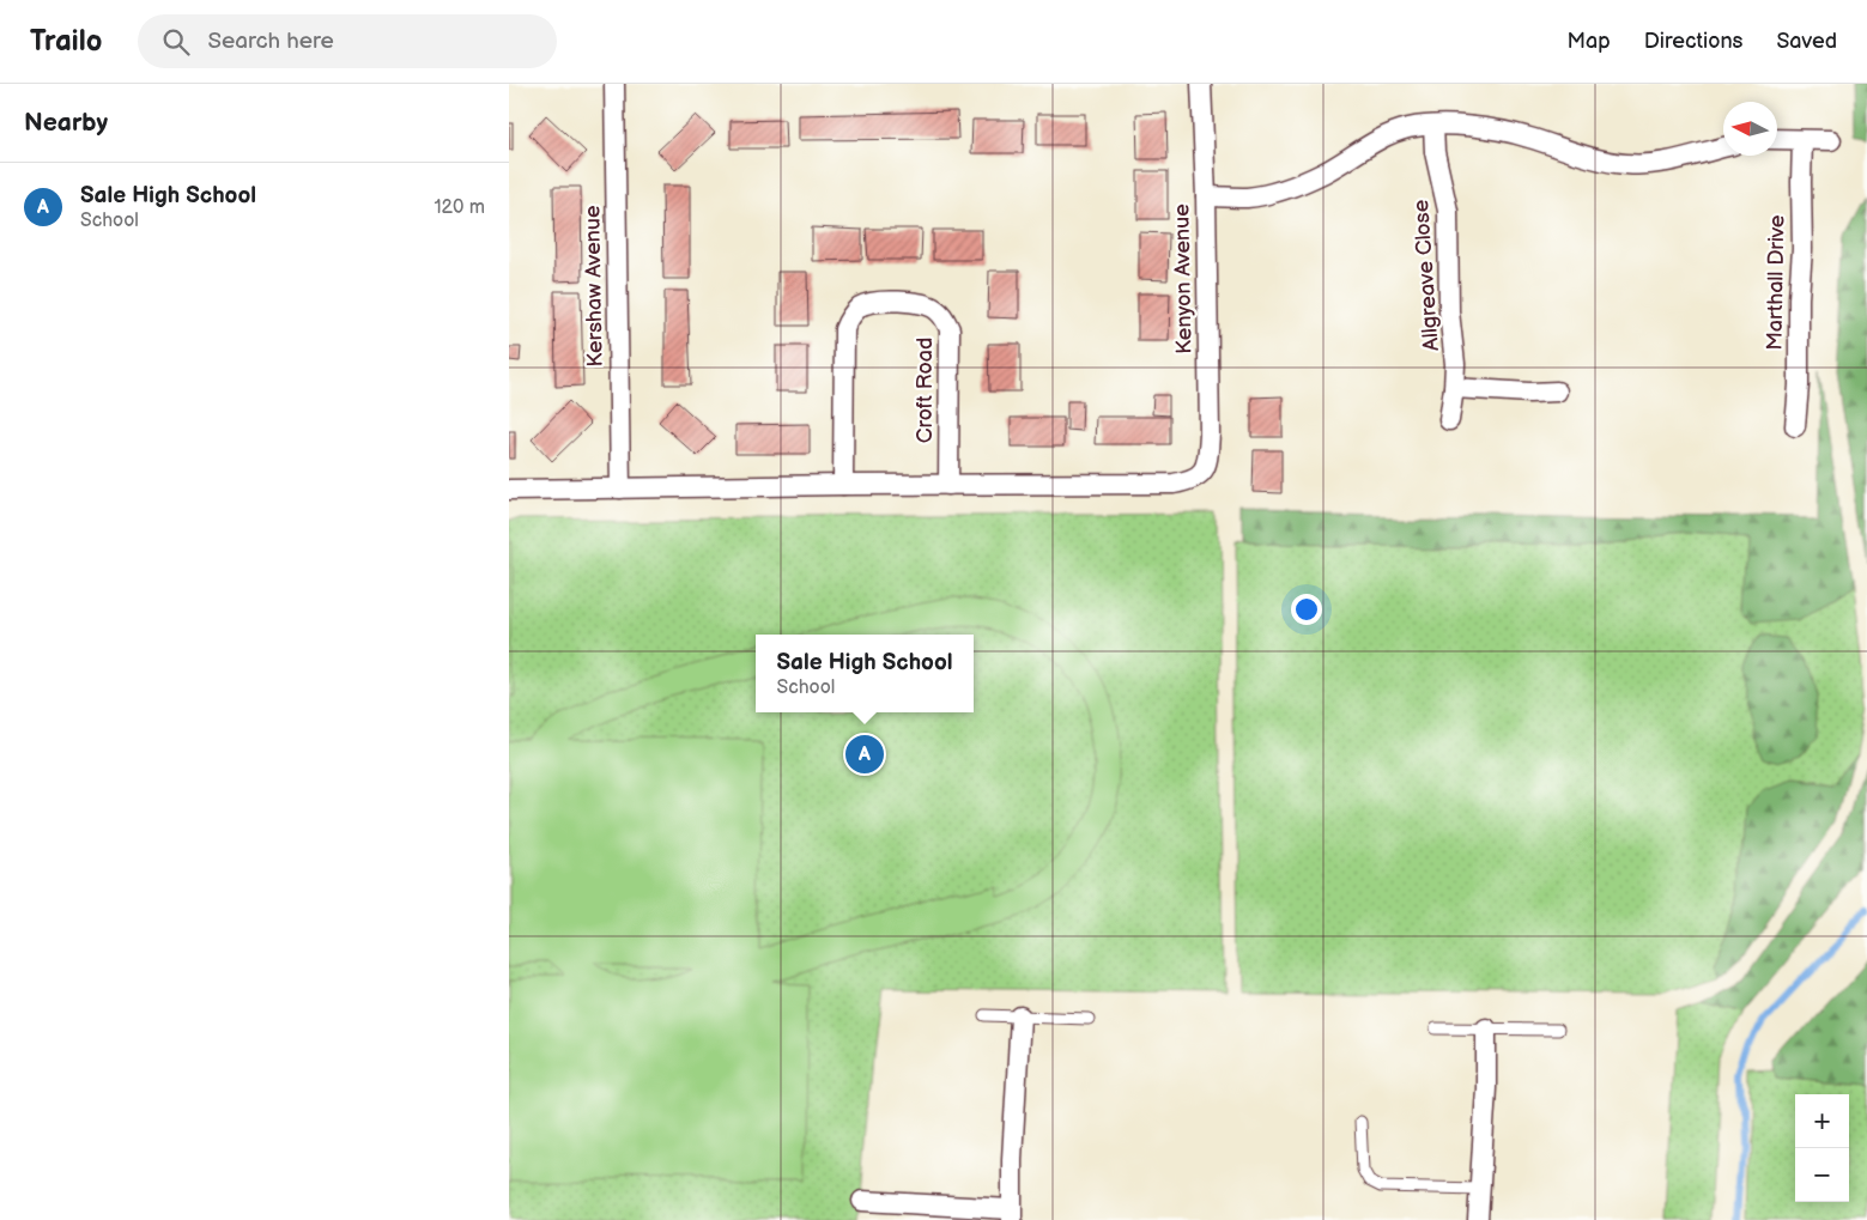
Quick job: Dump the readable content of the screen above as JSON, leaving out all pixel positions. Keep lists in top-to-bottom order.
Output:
{
  "streets": {
    "street": [
      "Allgreave Close",
      "Kenyon Avenue",
      "Marthall Drive",
      "Kershaw Avenue",
      "Croft Road"
    ]
  },
  "crossings": [
    ["Kenyon Avenue", "Croft Road"]
  ],
  "north": "left",
  "page": {
    "header": "Trailo",
    "search": "Search here",
    "nav": ["Map", "Directions", "Saved"],
    "heading": "Nearby",
    "list": [
      {
        "mark": "A",
        "name": "Sale High School",
        "note": "School",
        "value": "120 m"
      }
    ],
    "popup": ["Sale High School", "School"],
    "pins": "A",
    "map_buttons": ["+", "−"]
  }
}
